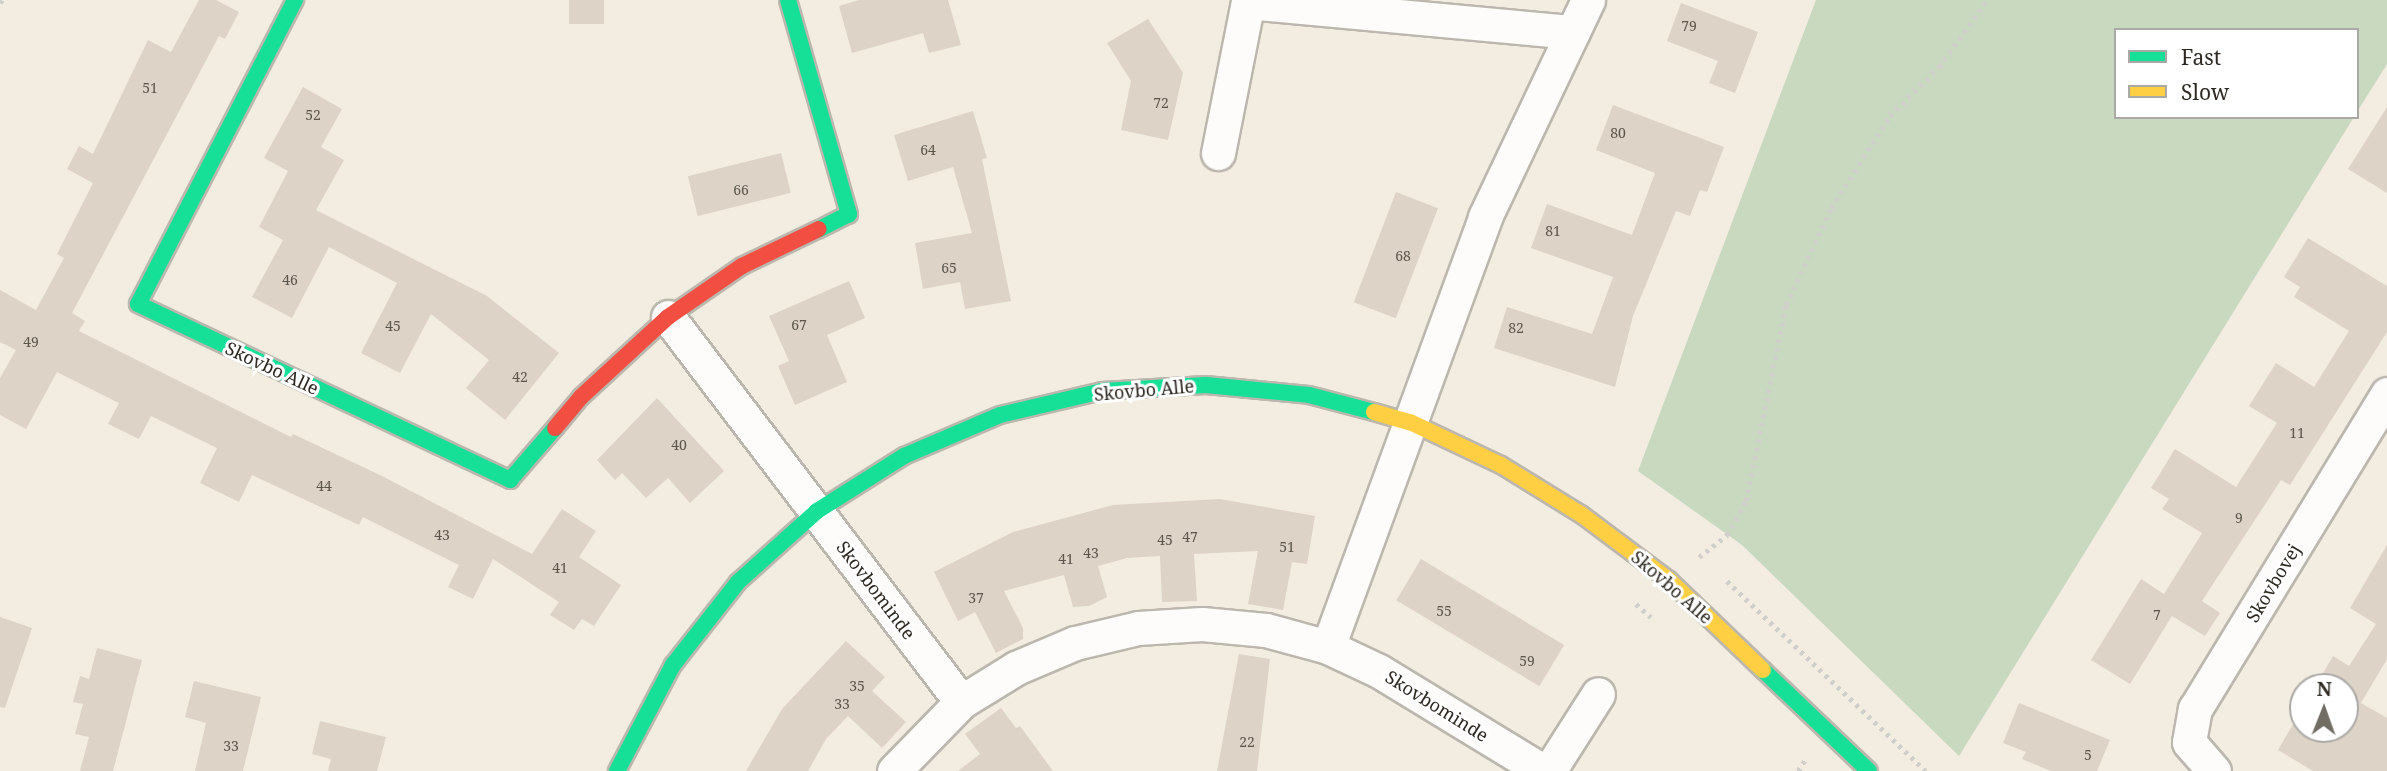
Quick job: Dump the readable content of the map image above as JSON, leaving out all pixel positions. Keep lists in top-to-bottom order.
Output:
{
  "streets": {
    "street": ["Skovbo Alle", "Skovbovej", "Skovbominde"]
  },
  "crossings": [
    ["Skovbo Alle", "Skovbominde"]
  ],
  "house_numbers": [
    "79",
    "51",
    "72",
    "52",
    "80",
    "64",
    "66",
    "81",
    "68",
    "65",
    "46",
    "67",
    "45",
    "82",
    "49",
    "42",
    "11",
    "40",
    "44",
    "9",
    "43",
    "47",
    "45",
    "51",
    "43",
    "41",
    "41",
    "37",
    "55",
    "7",
    "59",
    "35",
    "33",
    "22",
    "33",
    "5"
  ],
  "legend": ["Fast", "Slow"],
  "north": "top"
}
